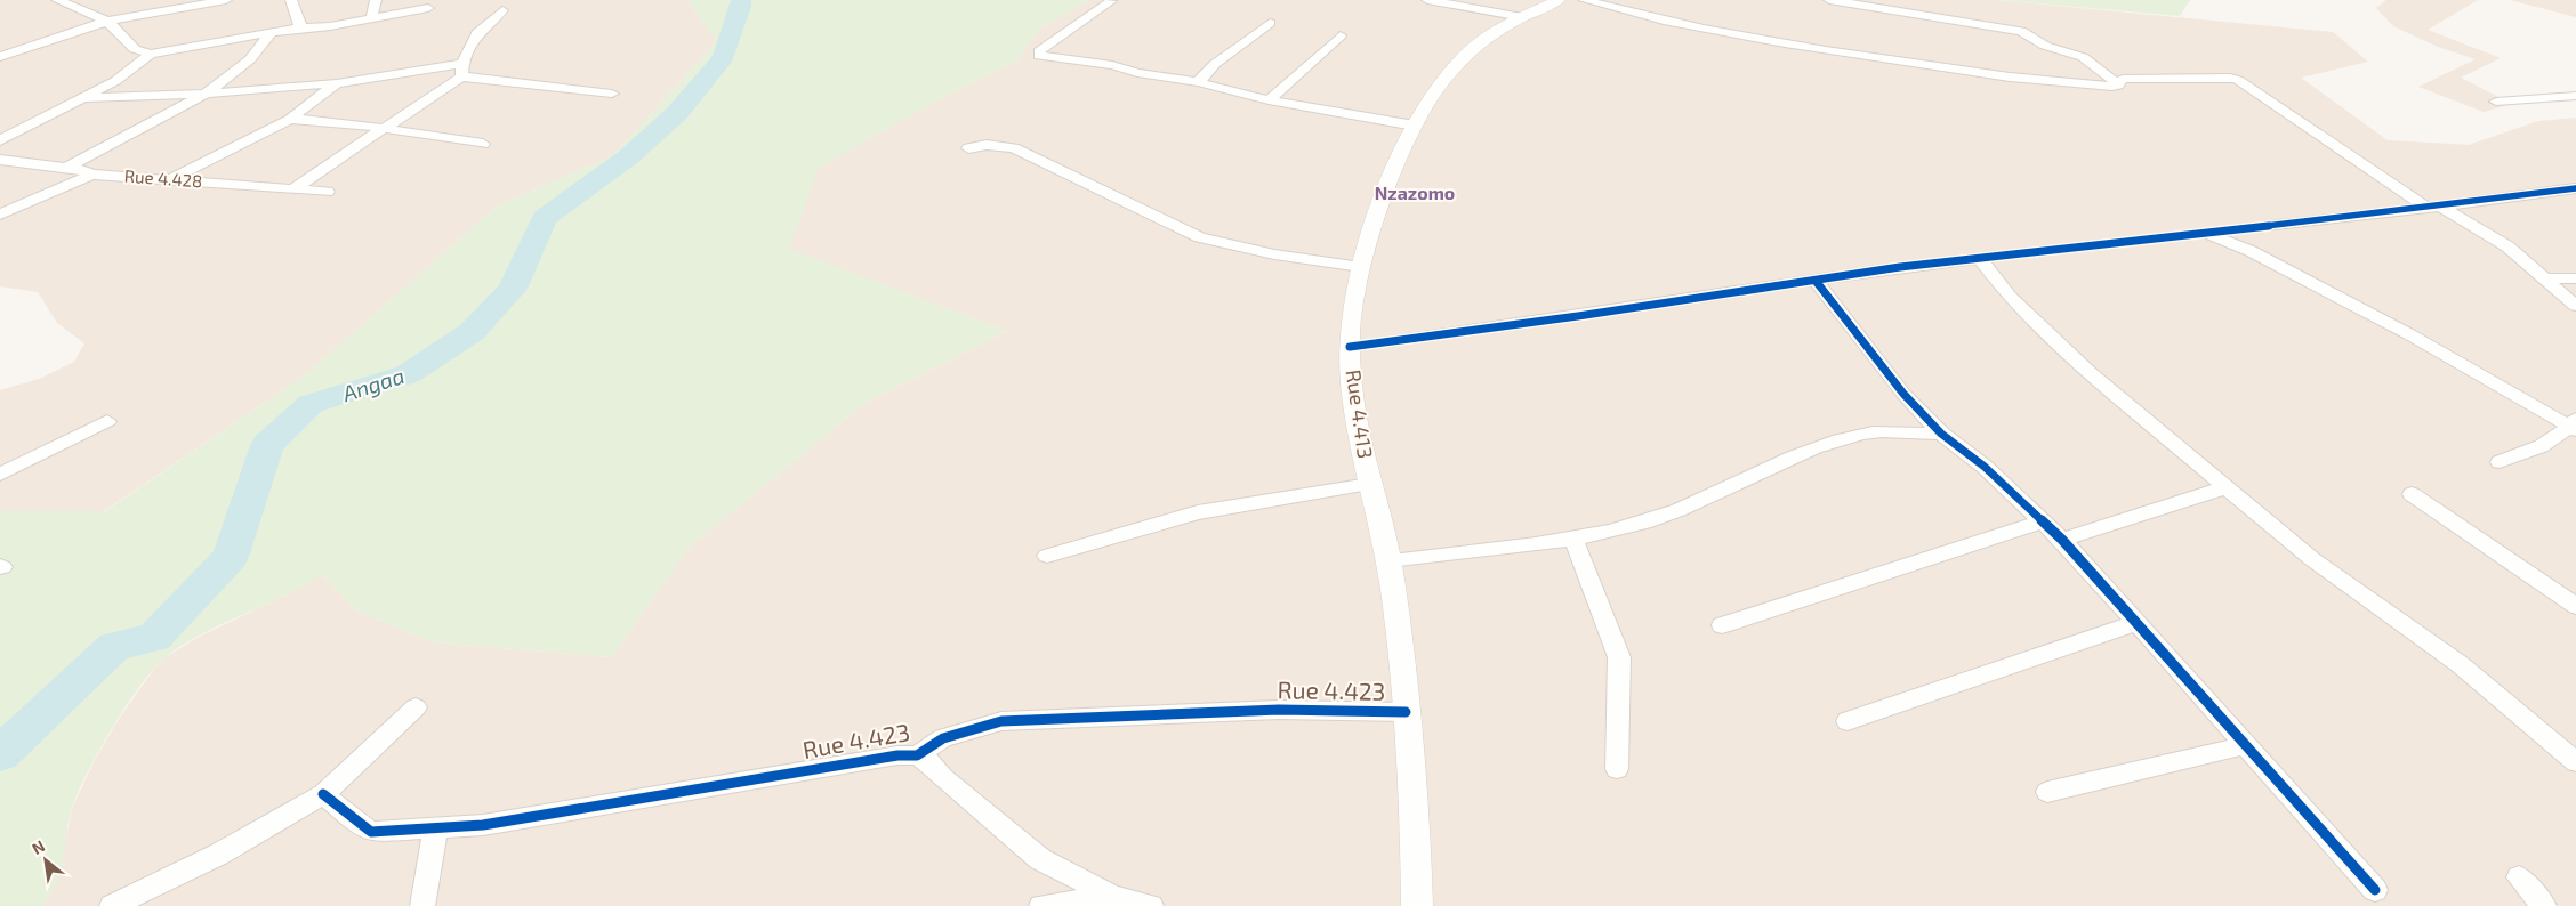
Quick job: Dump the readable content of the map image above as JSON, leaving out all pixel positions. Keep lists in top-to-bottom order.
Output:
{
  "streets": {
    "street": ["Rue 4.428", "Rue 4.413", "Rue 4.423"]
  },
  "crossings": [
    ["Rue 4.413", "Rue 4.423"]
  ],
  "districts": ["Nzazomo"],
  "water": ["Angaa"],
  "north": "top left"
}
